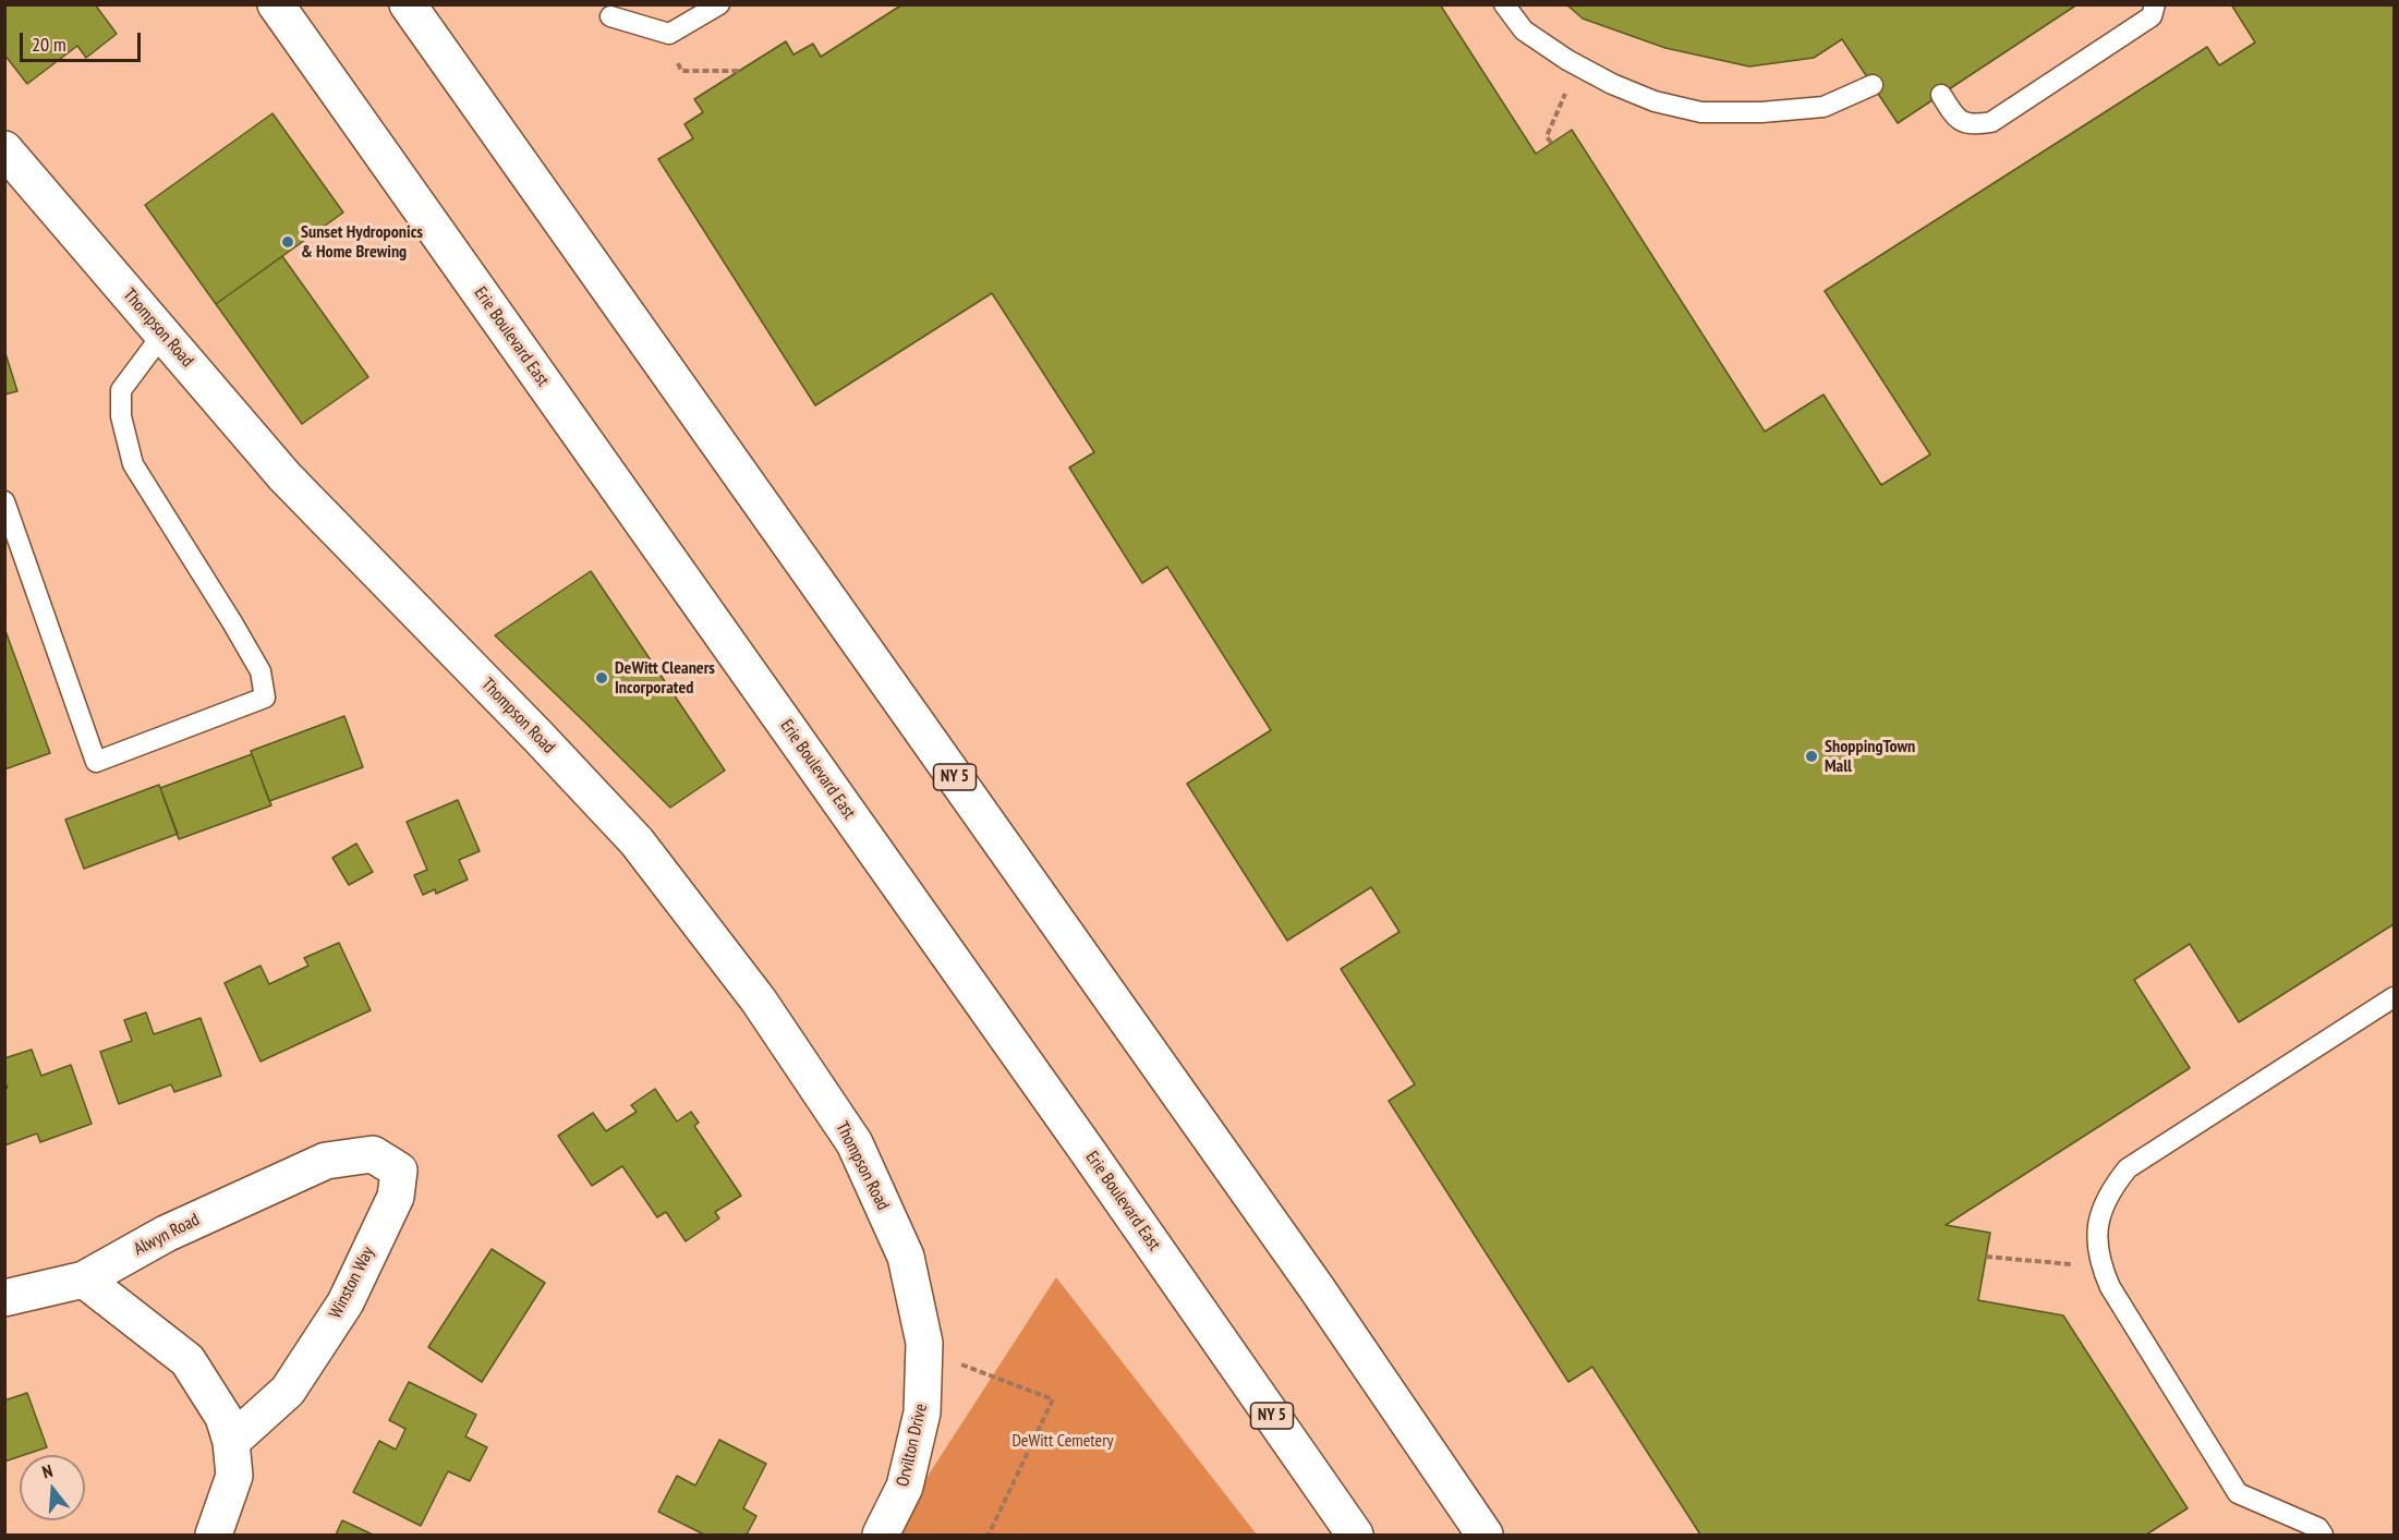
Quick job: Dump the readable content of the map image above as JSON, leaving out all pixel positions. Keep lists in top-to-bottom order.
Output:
{
  "streets": {
    "main road": [
      "Thompson Road",
      "Erie Boulevard East",
      "NY 5",
      "Alwyn Road",
      "Winston Way",
      "Orvilton Drive"
    ]
  },
  "crossings": [
    ["Thompson Road", "Orvilton Drive"],
    ["Alwyn Road", "Winston Way"]
  ],
  "parks": ["DeWitt Cemetery"],
  "places": ["Sunset Hydroponics & Home Brewing", "DeWitt Cleaners Incorporated", "ShoppingTown Mall"],
  "scale_bar": "20 m",
  "north": "top"
}
